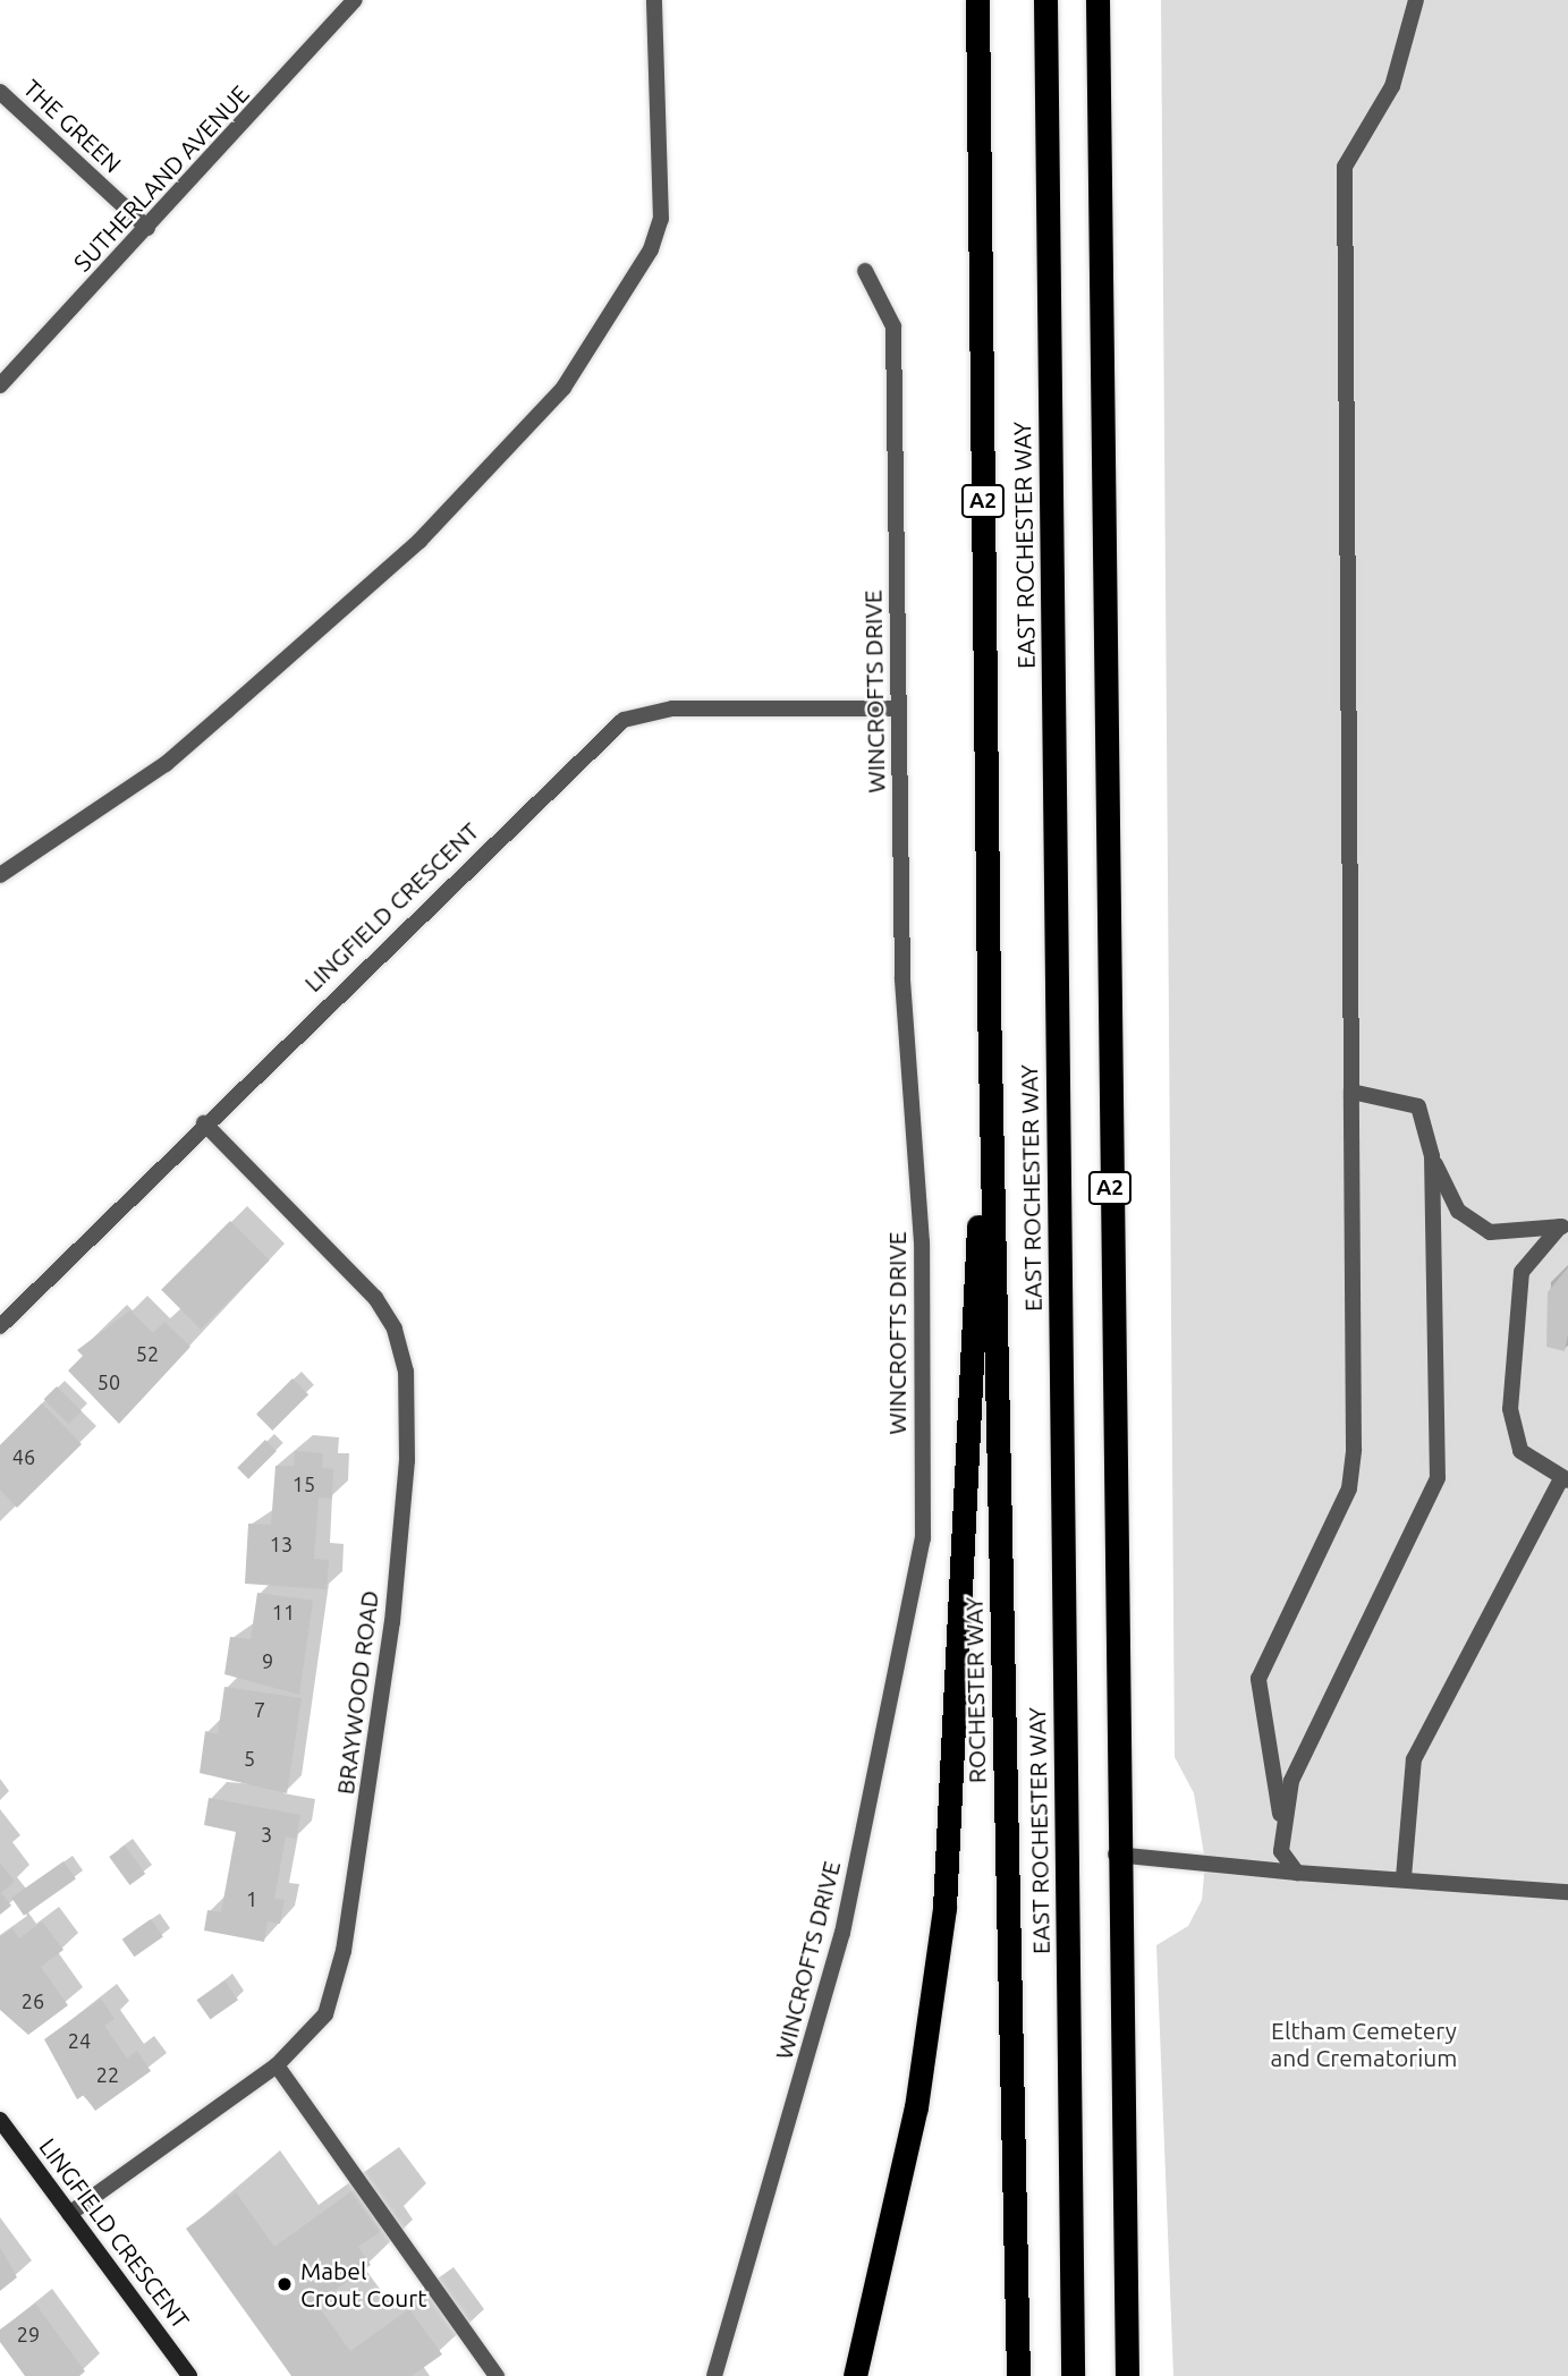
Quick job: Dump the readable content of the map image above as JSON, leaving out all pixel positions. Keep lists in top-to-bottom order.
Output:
{
  "streets": {
    "highway": ["A2", "EAST ROCHESTER WAY", "ROCHESTER WAY"],
    "street": [
      "THE GREEN",
      "SUTHERLAND AVENUE",
      "WINCROFTS DRIVE",
      "LINGFIELD CRESCENT",
      "BRAYWOOD ROAD"
    ]
  },
  "crossings": [
    ["THE GREEN", "SUTHERLAND AVENUE"],
    ["A2", "EAST ROCHESTER WAY"],
    ["A2", "ROCHESTER WAY"],
    ["EAST ROCHESTER WAY", "ROCHESTER WAY"],
    ["WINCROFTS DRIVE", "LINGFIELD CRESCENT"],
    ["LINGFIELD CRESCENT", "BRAYWOOD ROAD"]
  ],
  "parks": ["Eltham Cemetery and Crematorium"],
  "places": ["Mabel Crout Court"],
  "house_numbers": [
    "52",
    "50",
    "46",
    "15",
    "13",
    "11",
    "9",
    "7",
    "5",
    "3",
    "1",
    "26",
    "24",
    "22",
    "29"
  ]
}
